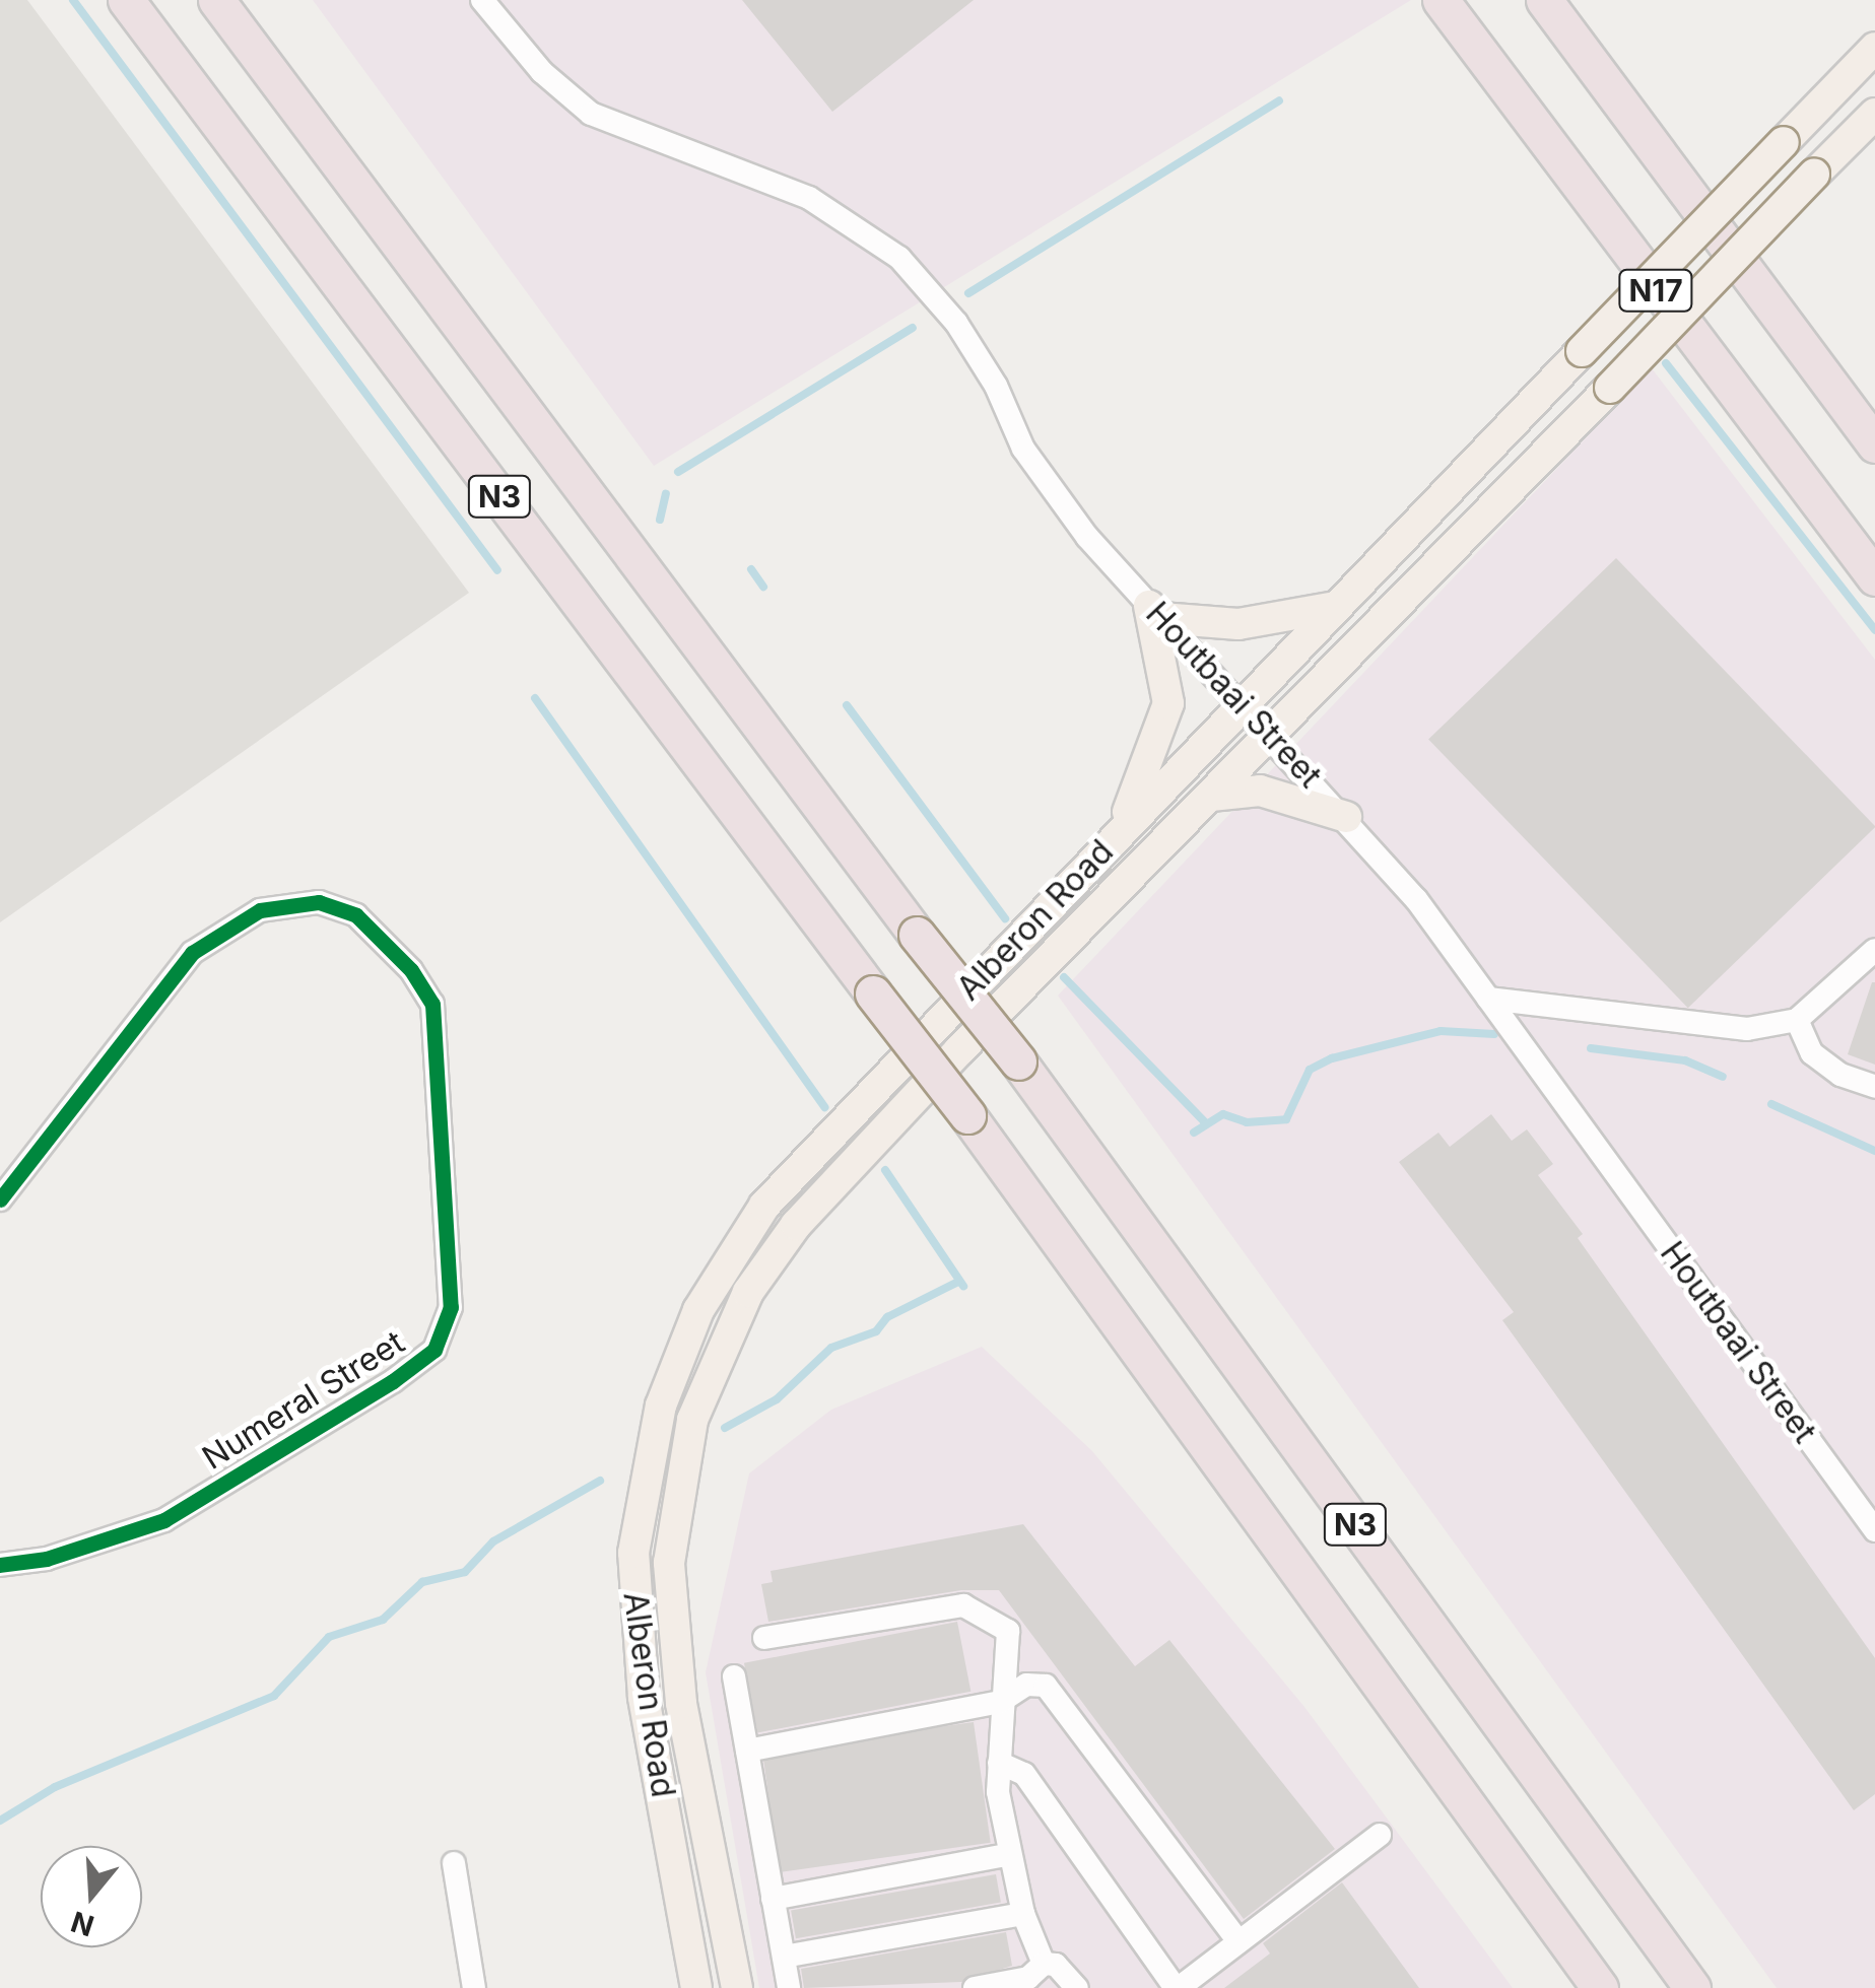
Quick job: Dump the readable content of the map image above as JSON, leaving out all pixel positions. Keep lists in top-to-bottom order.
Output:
{
  "streets": {
    "highway": ["N17", "N3"],
    "main road": ["Alberon Road"],
    "street": ["Houtbaai Street", "Numeral Street"]
  },
  "crossings": [
    ["Houtbaai Street", "Alberon Road"]
  ],
  "north": "bottom"
}
